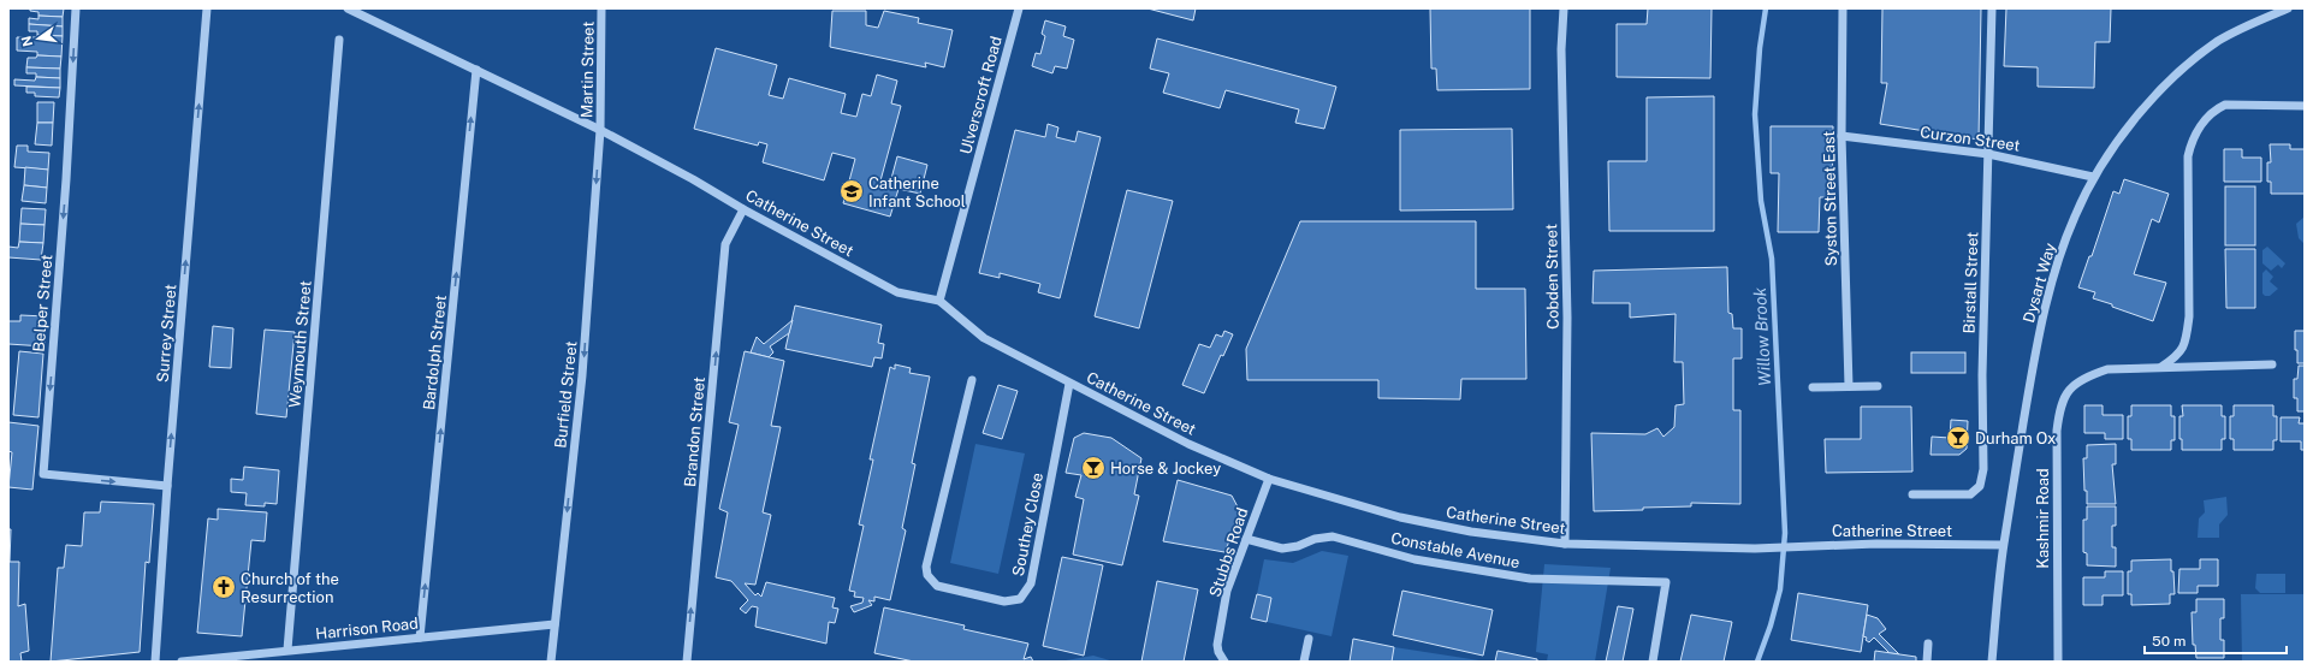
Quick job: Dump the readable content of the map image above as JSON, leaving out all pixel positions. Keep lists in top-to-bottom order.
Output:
{
  "streets": {
    "street": [
      "Martin Street",
      "Ulverscroft Road",
      "Curzon Street",
      "Syston Street East",
      "Catherine Street",
      "Cobden Street",
      "Birstall Street",
      "Dysart Way",
      "Belper Street",
      "Surrey Street",
      "Weymouth Street",
      "Bardolph Street",
      "Burfield Street",
      "Brandon Street",
      "Kashmir Road",
      "Southey Close",
      "Constable Avenue",
      "Stubbs Road",
      "Harrison Road"
    ]
  },
  "crossings": [
    ["Martin Street", "Catherine Street"],
    ["Martin Street", "Burfield Street"],
    ["Ulverscroft Road", "Catherine Street"],
    ["Curzon Street", "Syston Street East"],
    ["Curzon Street", "Birstall Street"],
    ["Curzon Street", "Dysart Way"],
    ["Catherine Street", "Cobden Street"],
    ["Catherine Street", "Dysart Way"],
    ["Catherine Street", "Bardolph Street"],
    ["Catherine Street", "Burfield Street"],
    ["Catherine Street", "Brandon Street"],
    ["Catherine Street", "Southey Close"],
    ["Catherine Street", "Stubbs Road"],
    ["Belper Street", "Surrey Street"],
    ["Weymouth Street", "Harrison Road"],
    ["Bardolph Street", "Harrison Road"],
    ["Burfield Street", "Harrison Road"],
    ["Constable Avenue", "Stubbs Road"]
  ],
  "one_way": [
    "Belper Street",
    "Surrey Street",
    "Bardolph Street",
    "Burfield Street",
    "Brandon Street"
  ],
  "water": ["Willow Brook"],
  "places": {
    "school or university": ["Catherine Infant School"],
    "bar": ["Durham Ox", "Horse & Jockey"],
    "church": ["Church of the Resurrection"]
  },
  "scale_bar": "50 m",
  "north": "left"
}
